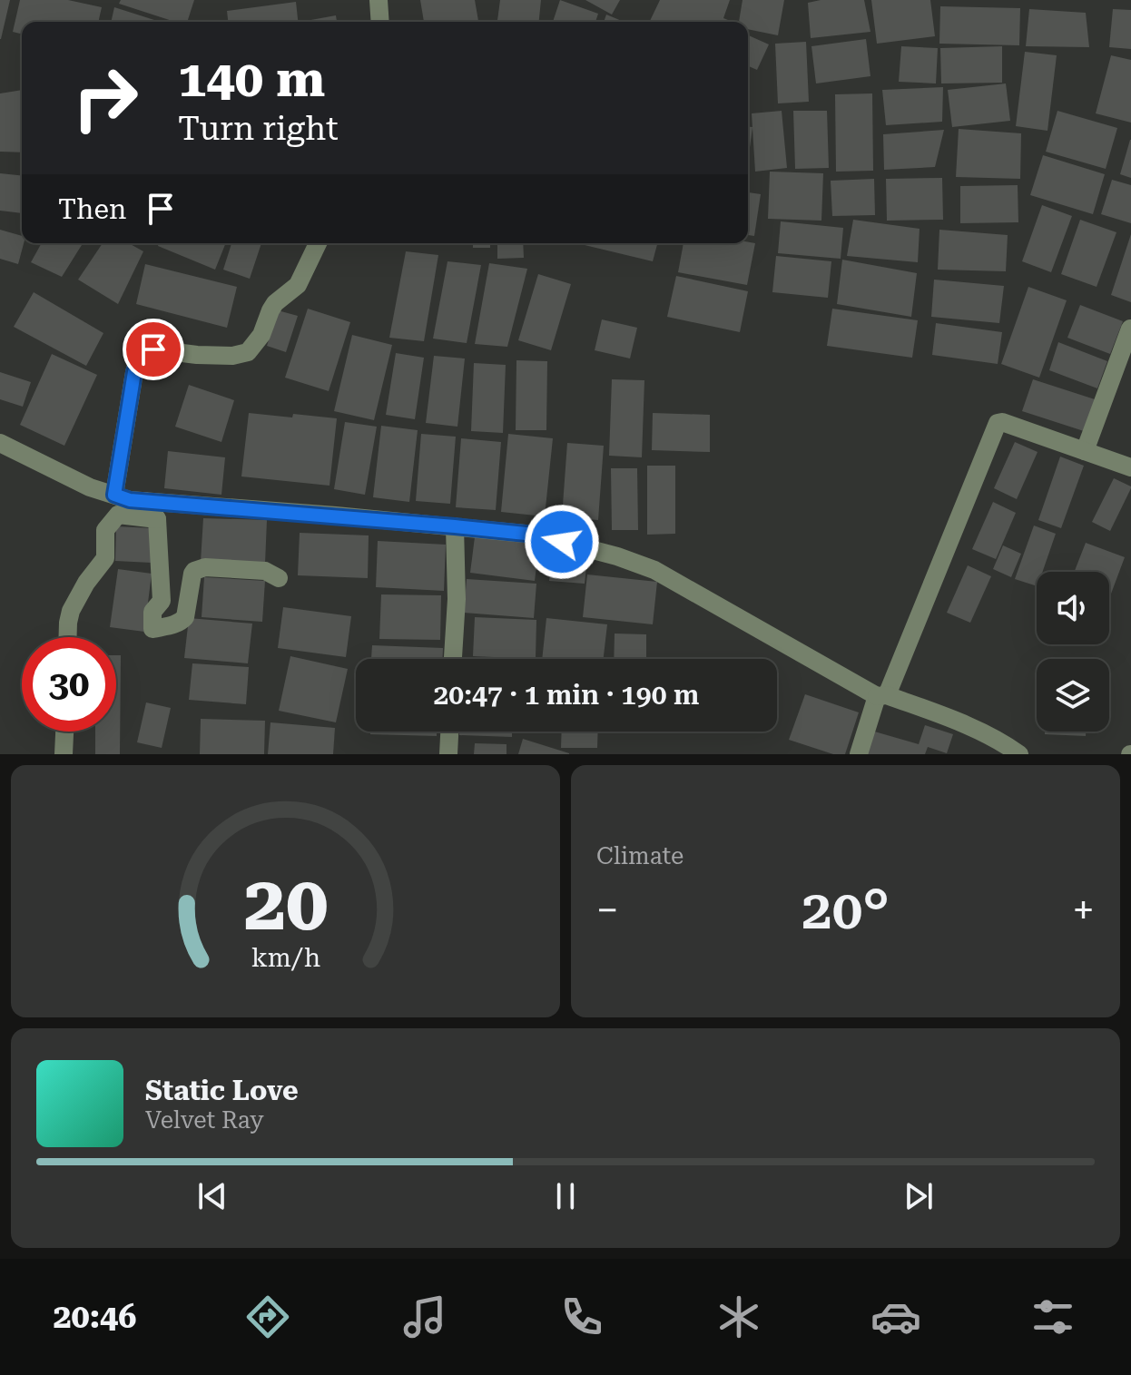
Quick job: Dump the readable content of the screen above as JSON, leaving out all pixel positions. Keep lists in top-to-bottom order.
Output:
{
  "page": {
    "turn": ["140 m", "Turn right"],
    "then": "Then",
    "limit": "30",
    "trip": "20:47 · 1 min · 190 m",
    "tile": "Climate",
    "heat": ["−", "20°", "+"],
    "song": ["Static Love", "Velvet Ray"],
    "tabs": "20:46",
    "gauge": ["20", "km/h"]
  }
}
